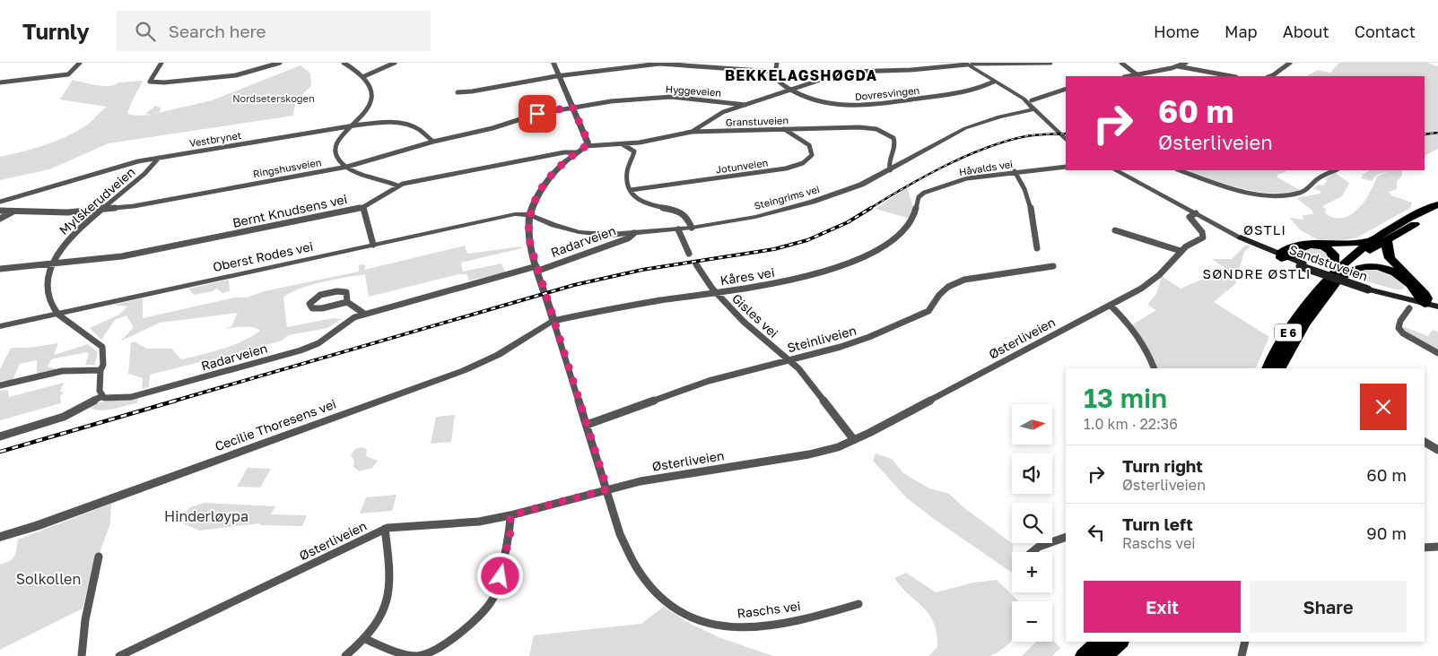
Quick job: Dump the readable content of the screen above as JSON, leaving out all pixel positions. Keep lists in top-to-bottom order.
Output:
{
  "streets": {
    "highway": ["E 6"],
    "main road": ["Sandstuveien"],
    "street": [
      "Hyggeveien",
      "Dovresvingen",
      "Granstuveien",
      "Vestbrynet",
      "Jotunveien",
      "Ringshusveien",
      "Håvalds vei",
      "Steingrims vei",
      "Mylskerudveien",
      "Bernt Knudsens vei",
      "Radarveien",
      "Oberst Rodes vei",
      "Kåres vei",
      "Gisles vei",
      "Østerliveien",
      "Steinliveien",
      "Cecilie Thoresens vei",
      "Raschs vei"
    ]
  },
  "crossings": [
    ["Hyggeveien", "Ringshusveien"],
    ["Granstuveien", "Jotunveien"],
    ["Granstuveien", "Steingrims vei"],
    ["Granstuveien", "Raschs vei"],
    ["Vestbrynet", "Ringshusveien"],
    ["Vestbrynet", "Mylskerudveien"],
    ["Ringshusveien", "Mylskerudveien"],
    ["Håvalds vei", "Kåres vei"],
    ["Steingrims vei", "Radarveien"],
    ["Steingrims vei", "Oberst Rodes vei"],
    ["Steingrims vei", "Raschs vei"],
    ["Mylskerudveien", "Bernt Knudsens vei"],
    ["Mylskerudveien", "Oberst Rodes vei"],
    ["Bernt Knudsens vei", "Raschs vei"],
    ["Radarveien", "Raschs vei"],
    ["Oberst Rodes vei", "Raschs vei"],
    ["Sandstuveien", "E 6"],
    ["Sandstuveien", "Østerliveien"],
    ["Kåres vei", "Gisles vei"],
    ["Kåres vei", "Cecilie Thoresens vei"],
    ["Kåres vei", "Raschs vei"],
    ["Gisles vei", "Østerliveien"],
    ["Gisles vei", "Steinliveien"],
    ["Østerliveien", "Raschs vei"],
    ["Steinliveien", "Raschs vei"],
    ["Cecilie Thoresens vei", "Raschs vei"]
  ],
  "districts": ["BEKKELAGSHØGDA", "ØSTLI", "SØNDRE ØSTLI"],
  "parks": ["Nordseterskogen", "Hinderløypa", "Solkollen"],
  "north": "right",
  "page": {
    "header": "Turnly",
    "search": "Search here",
    "nav": [
      "Home",
      "Map",
      "About",
      "Contact"
    ],
    "turn": ["60 m", "Østerliveien"],
    "heading": ["13 min", "1.0 km · 22:36"],
    "map_buttons": ["+", "−"],
    "list": [
      {
        "name": "Turn right",
        "note": "Østerliveien",
        "value": "60 m"
      },
      {
        "name": "Turn left",
        "note": "Raschs vei",
        "value": "90 m"
      }
    ],
    "buttons": ["Exit", "Share"]
  }
}
